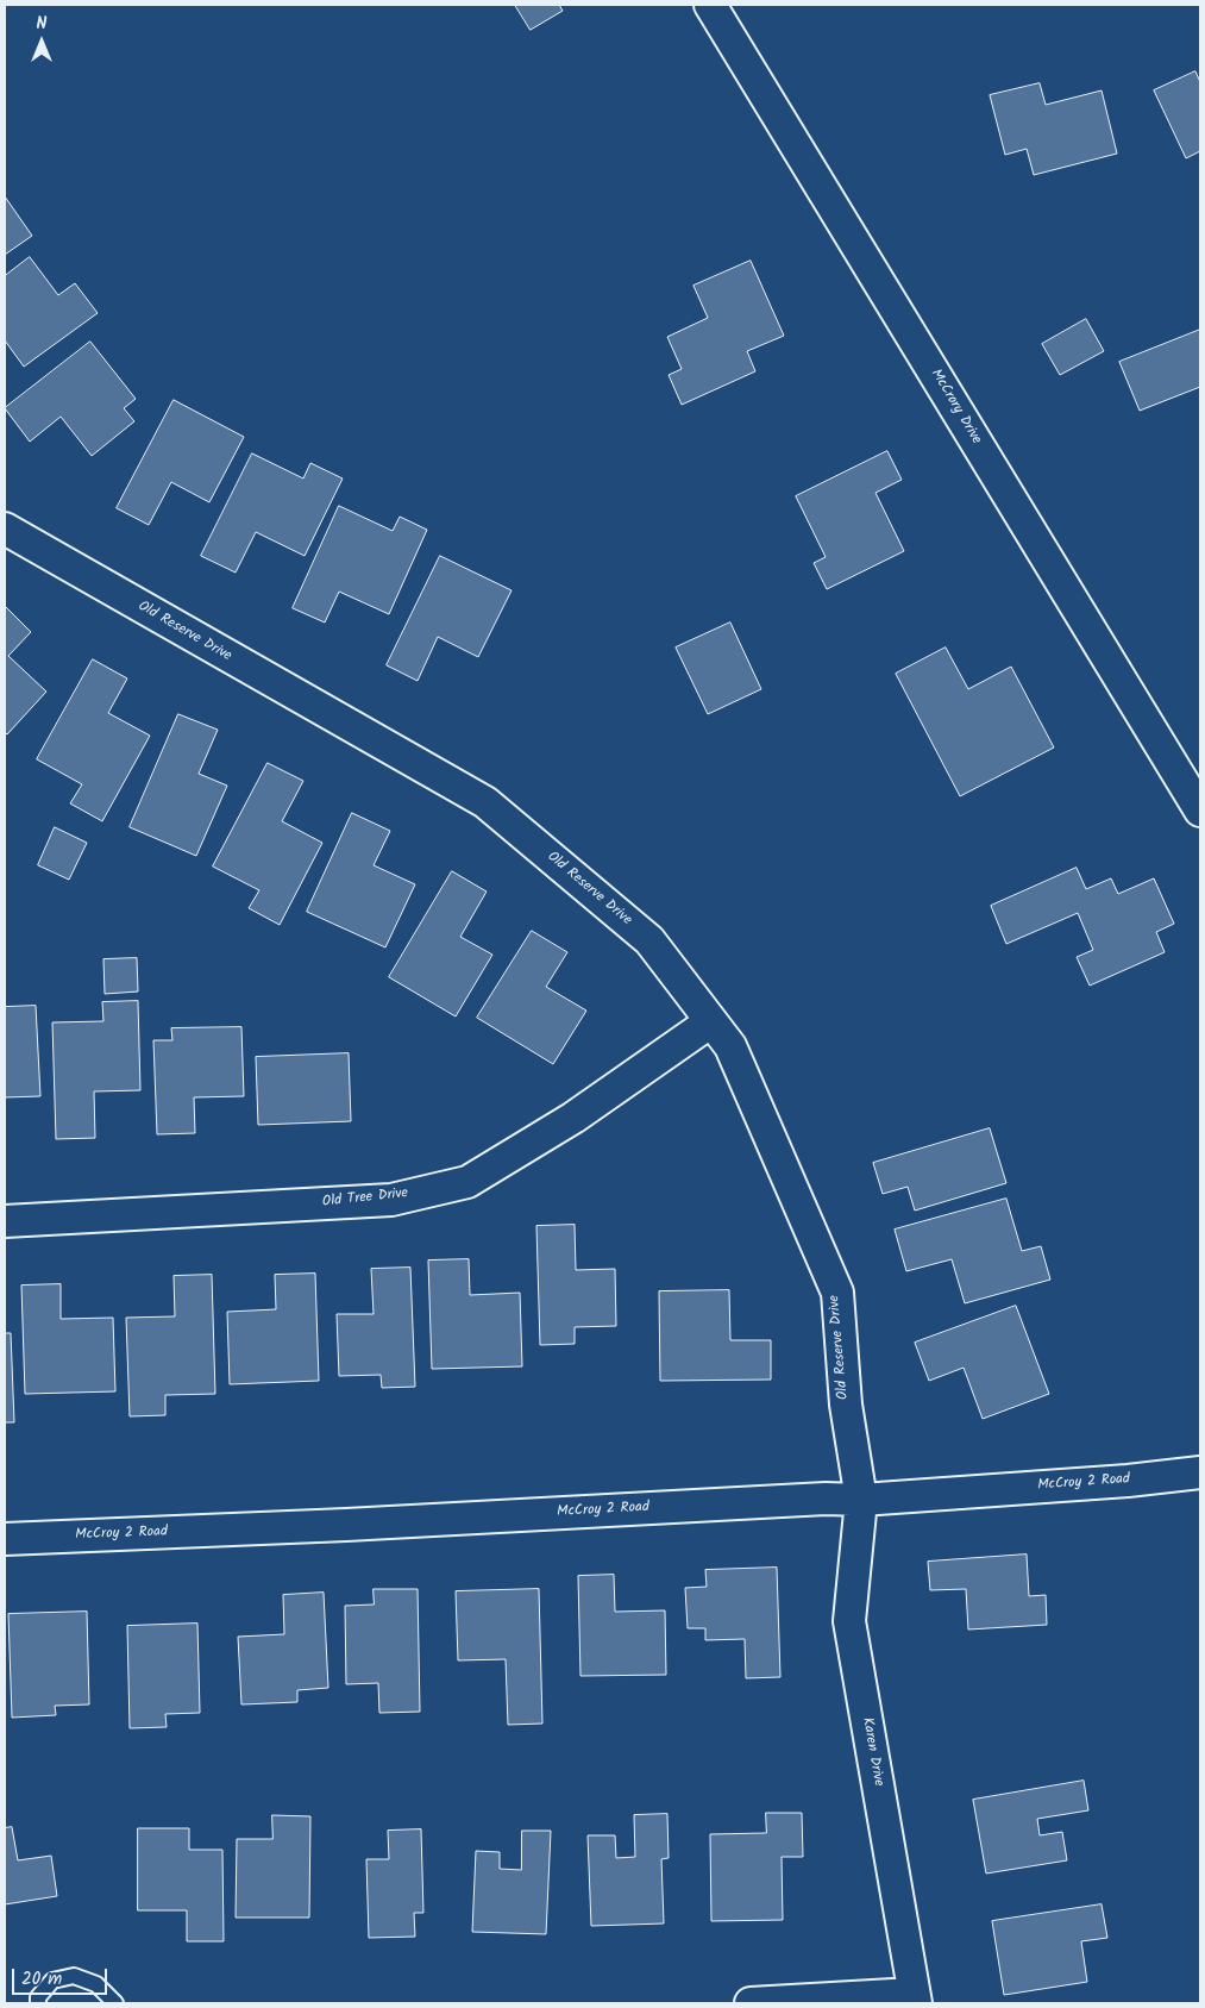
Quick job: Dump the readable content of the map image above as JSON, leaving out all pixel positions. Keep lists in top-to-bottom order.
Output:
{
  "streets": {
    "street": [
      "McCrory Drive",
      "Old Reserve Drive",
      "Old Tree Drive",
      "McCroy 2 Road",
      "Karen Drive"
    ]
  },
  "crossings": [
    ["Old Reserve Drive", "Old Tree Drive"],
    ["Old Reserve Drive", "McCroy 2 Road"],
    ["Old Reserve Drive", "Karen Drive"],
    ["McCroy 2 Road", "Karen Drive"]
  ],
  "scale_bar": "20 m",
  "north": "top"
}
